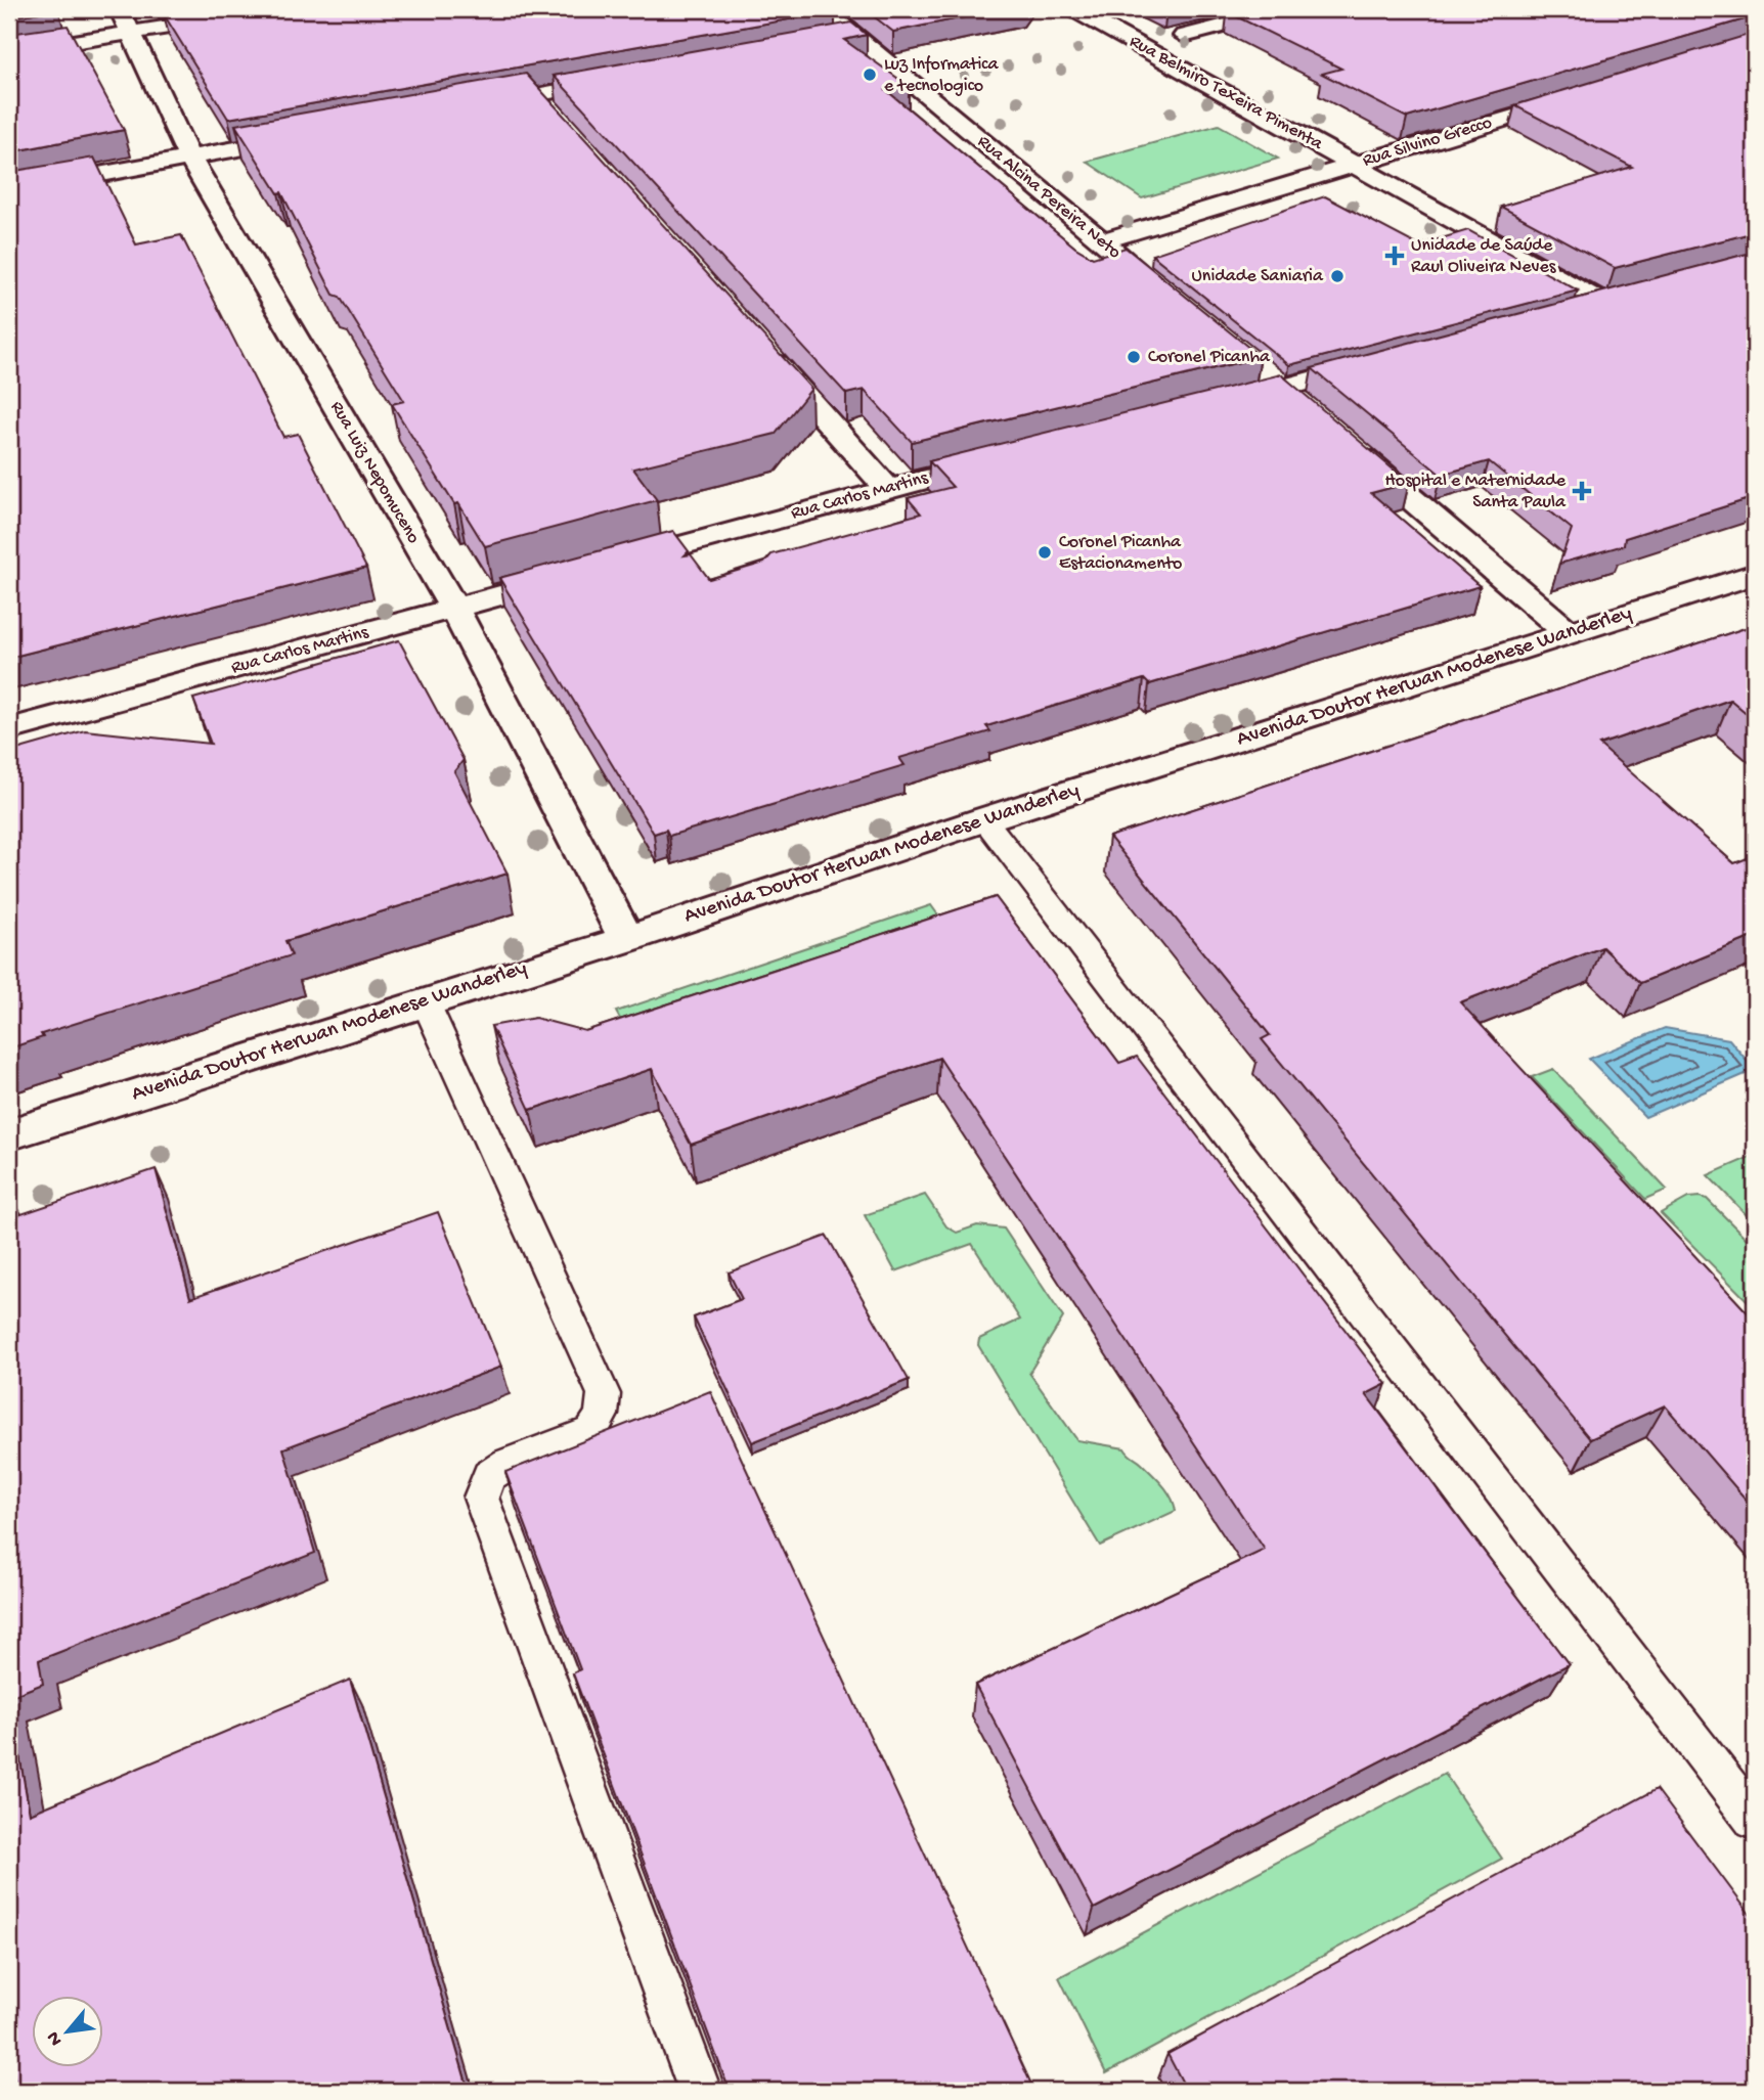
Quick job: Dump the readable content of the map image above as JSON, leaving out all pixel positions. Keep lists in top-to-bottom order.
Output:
{
  "streets": {
    "street": [
      "Rua Belmiro Texeira Pimenta",
      "Rua Silvino Grecco",
      "Rua Alcina Pereira Neto",
      "Rua Luiz Nepomuceno",
      "Rua Carlos Martins",
      "Avenida Doutor Herwan Modenese Wanderley"
    ]
  },
  "crossings": [
    ["Rua Belmiro Texeira Pimenta", "Rua Silvino Grecco"],
    ["Rua Silvino Grecco", "Rua Alcina Pereira Neto"],
    ["Rua Luiz Nepomuceno", "Rua Carlos Martins"],
    ["Rua Luiz Nepomuceno", "Avenida Doutor Herwan Modenese Wanderley"]
  ],
  "places": {
    "other": [
      "Luz Informatica e tecnologico",
      "Unidade Saniaria",
      "Coronel Picanha",
      "Coronel Picanha Estacionamento"
    ],
    "health": ["Unidade de Saúde Raul Oliveira Neves", "Hospital e Maternidade Santa Paula"]
  },
  "north": "bottom left"
}
